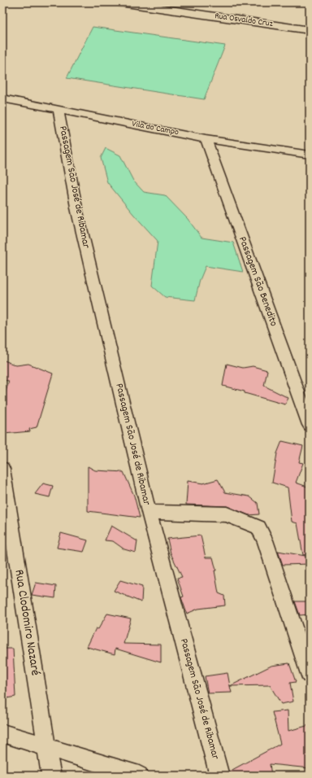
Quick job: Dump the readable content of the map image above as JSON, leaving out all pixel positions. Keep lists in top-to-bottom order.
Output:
{
  "streets": {
    "street": [
      "Rua Osvaldo Cruz",
      "Vila do Campo",
      "Passagem São José de Ribamar",
      "Passagem São Benedito",
      "Rua Clodomiro Nazaré"
    ]
  },
  "crossings": [
    ["Vila do Campo", "Passagem São José de Ribamar"],
    ["Vila do Campo", "Passagem São Benedito"]
  ]
}
